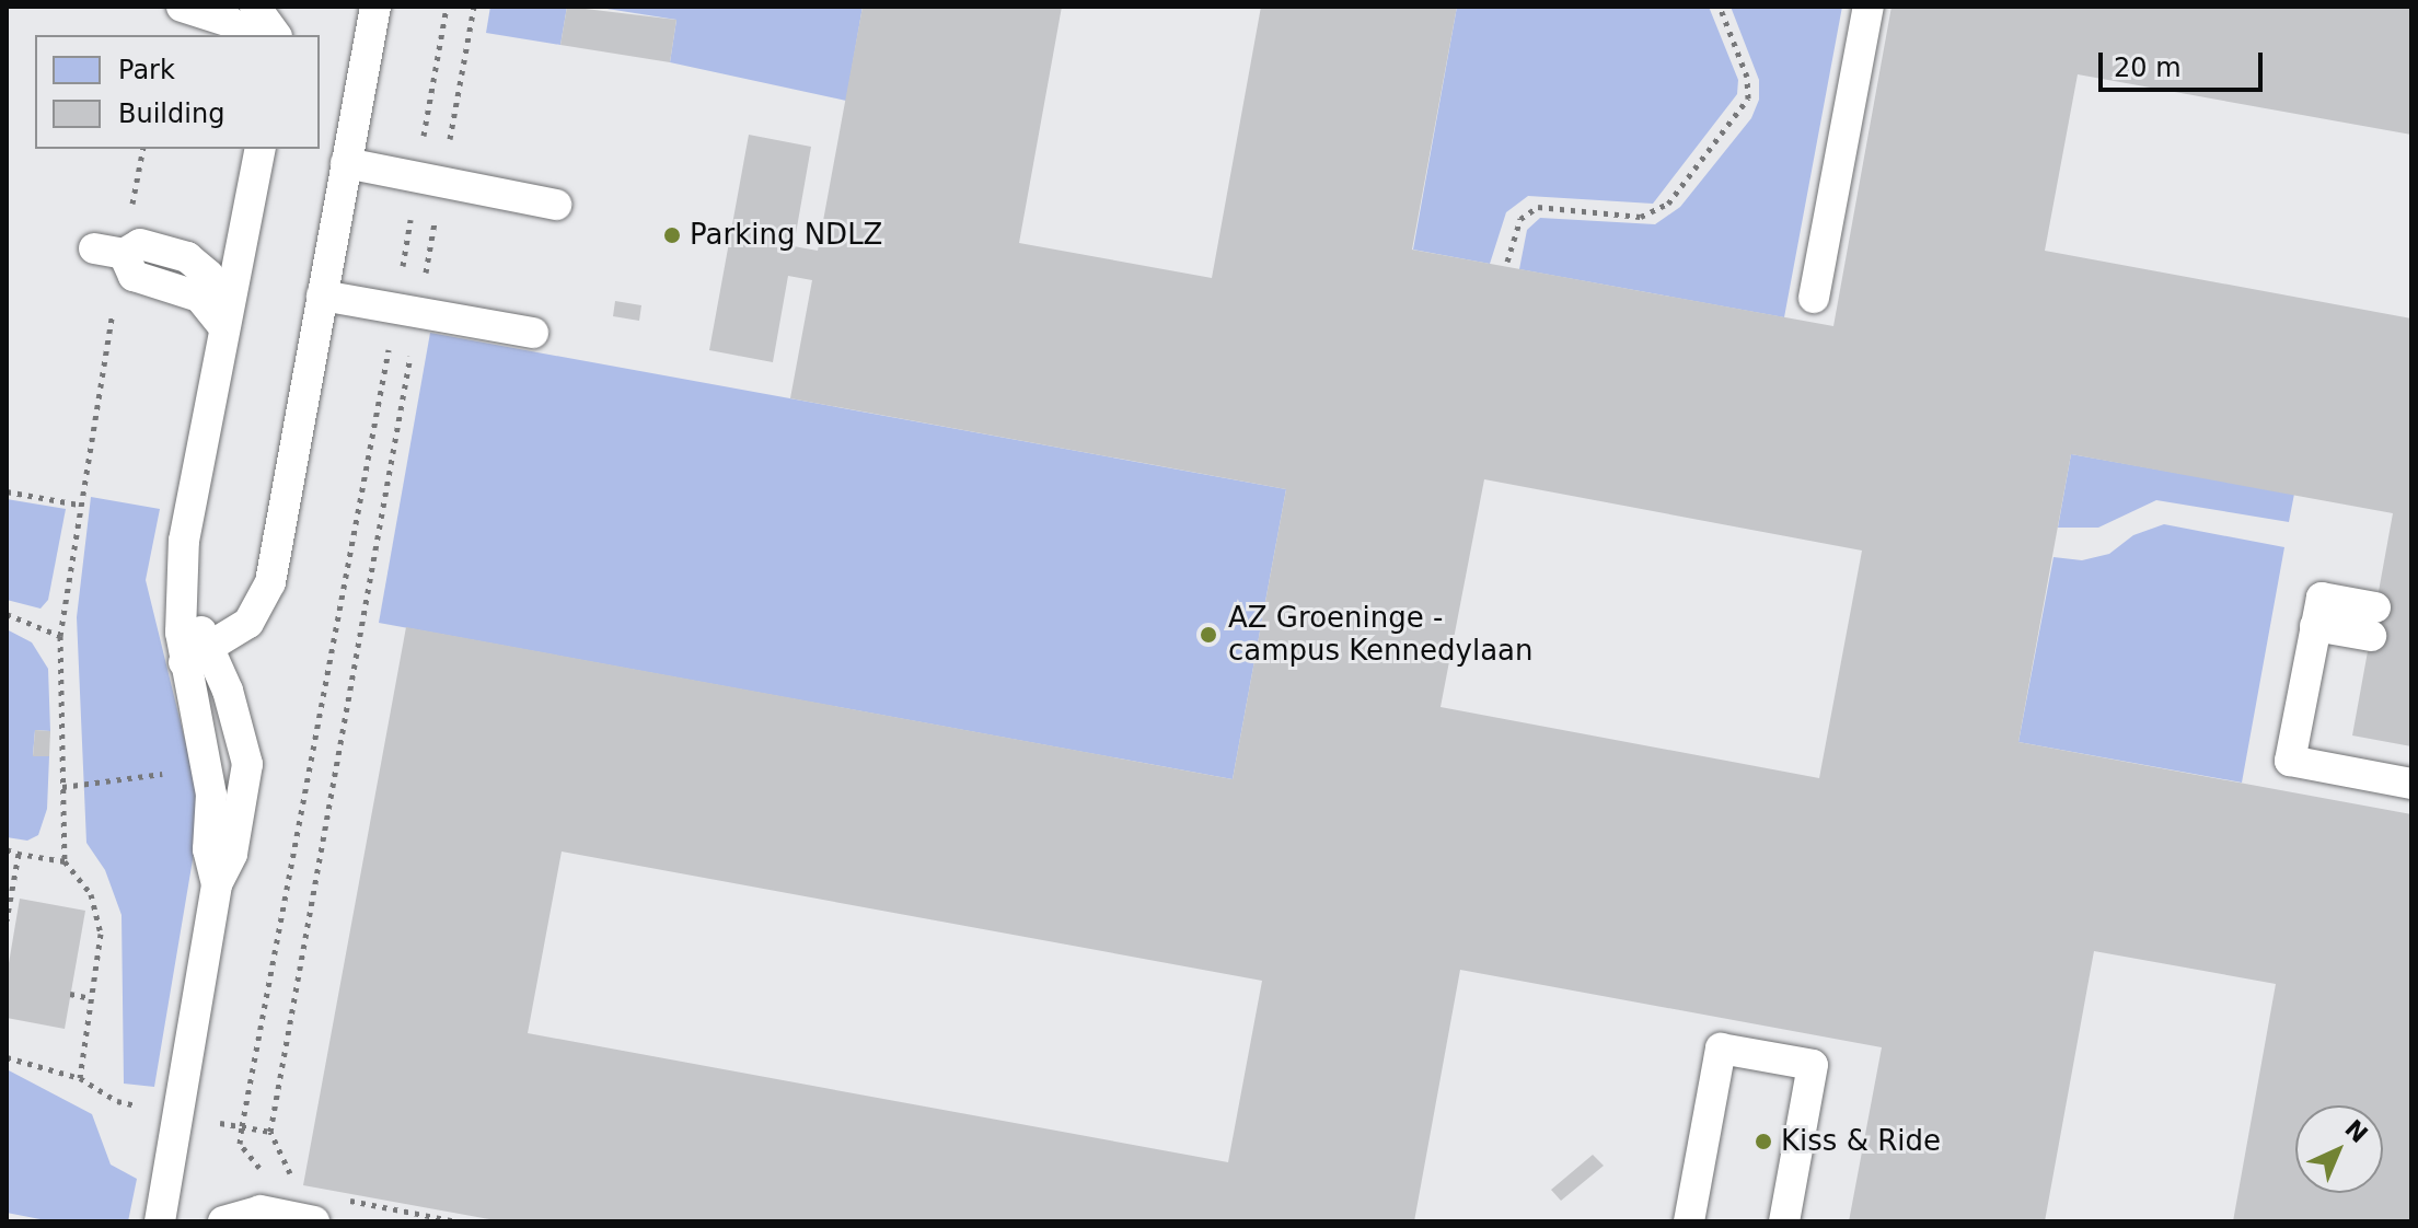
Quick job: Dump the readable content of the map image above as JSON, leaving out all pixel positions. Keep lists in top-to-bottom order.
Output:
{
  "places": ["Parking NDLZ", "AZ Groeninge - campus Kennedylaan", "Kiss & Ride"],
  "legend": ["Park", "Building"],
  "scale_bar": "20 m",
  "north": "top right"
}
